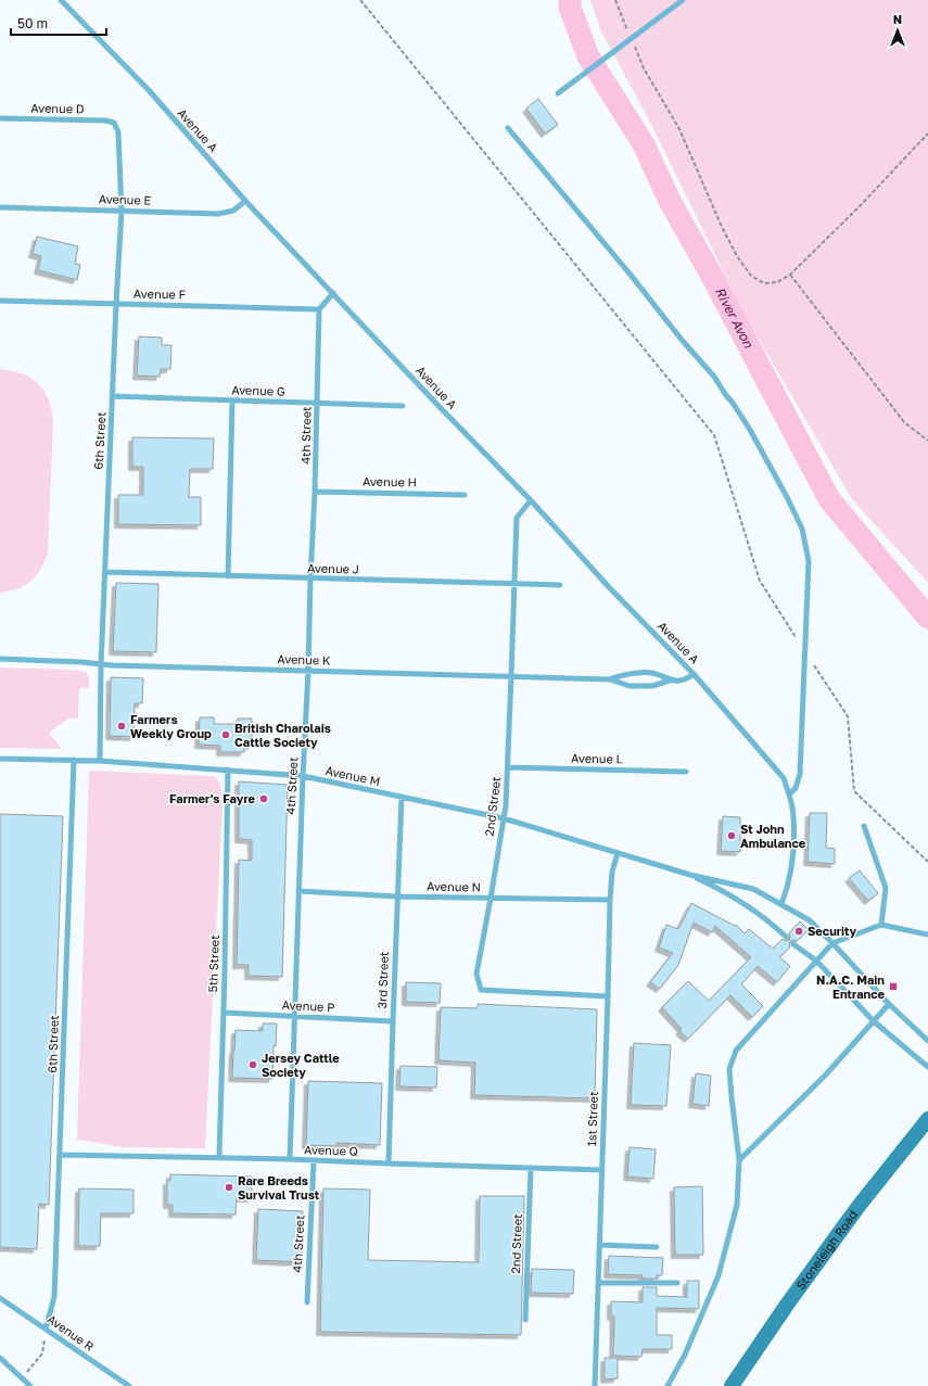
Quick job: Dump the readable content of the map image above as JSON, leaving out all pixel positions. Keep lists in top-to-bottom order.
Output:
{
  "streets": {
    "main road": ["Stoneleigh Road"],
    "lane": [
      "Avenue D",
      "Avenue A",
      "Avenue E",
      "Avenue F",
      "Avenue G",
      "4th Street",
      "6th Street",
      "Avenue H",
      "Avenue J",
      "Avenue K",
      "Avenue L",
      "Avenue M",
      "2nd Street",
      "Avenue N",
      "5th Street",
      "3rd Street",
      "Avenue P",
      "1st Street",
      "Avenue Q",
      "Avenue R"
    ]
  },
  "crossings": [
    ["Avenue D", "6th Street"],
    ["Avenue A", "Avenue E"],
    ["Avenue A", "Avenue K"],
    ["Avenue A", "2nd Street"],
    ["Avenue E", "6th Street"],
    ["Avenue F", "4th Street"],
    ["Avenue F", "6th Street"],
    ["Avenue G", "4th Street"],
    ["Avenue G", "6th Street"],
    ["4th Street", "Avenue H"],
    ["4th Street", "Avenue J"],
    ["4th Street", "Avenue K"],
    ["4th Street", "Avenue M"],
    ["4th Street", "Avenue N"],
    ["4th Street", "Avenue P"],
    ["4th Street", "Avenue Q"],
    ["6th Street", "Avenue J"],
    ["6th Street", "Avenue K"],
    ["6th Street", "Avenue M"],
    ["6th Street", "Avenue Q"],
    ["6th Street", "Avenue R"],
    ["Avenue J", "2nd Street"],
    ["Avenue K", "2nd Street"],
    ["Avenue L", "2nd Street"],
    ["Avenue M", "2nd Street"],
    ["Avenue M", "5th Street"],
    ["Avenue M", "3rd Street"],
    ["Avenue M", "1st Street"],
    ["2nd Street", "Avenue N"],
    ["2nd Street", "1st Street"],
    ["2nd Street", "Avenue Q"],
    ["Avenue N", "3rd Street"],
    ["Avenue N", "1st Street"],
    ["5th Street", "Avenue P"],
    ["5th Street", "Avenue Q"],
    ["3rd Street", "Avenue P"],
    ["3rd Street", "Avenue Q"],
    ["1st Street", "Avenue Q"]
  ],
  "water": ["River Avon"],
  "places": {
    "other": [
      "Farmers Weekly Group",
      "British Charolais Cattle Society",
      "Farmer's Fayre",
      "St John Ambulance",
      "Security",
      "Jersey Cattle Society",
      "Rare Breeds Survival Trust"
    ],
    "transit": ["N.A.C. Main Entrance"]
  },
  "scale_bar": "50 m",
  "north": "top"
}
